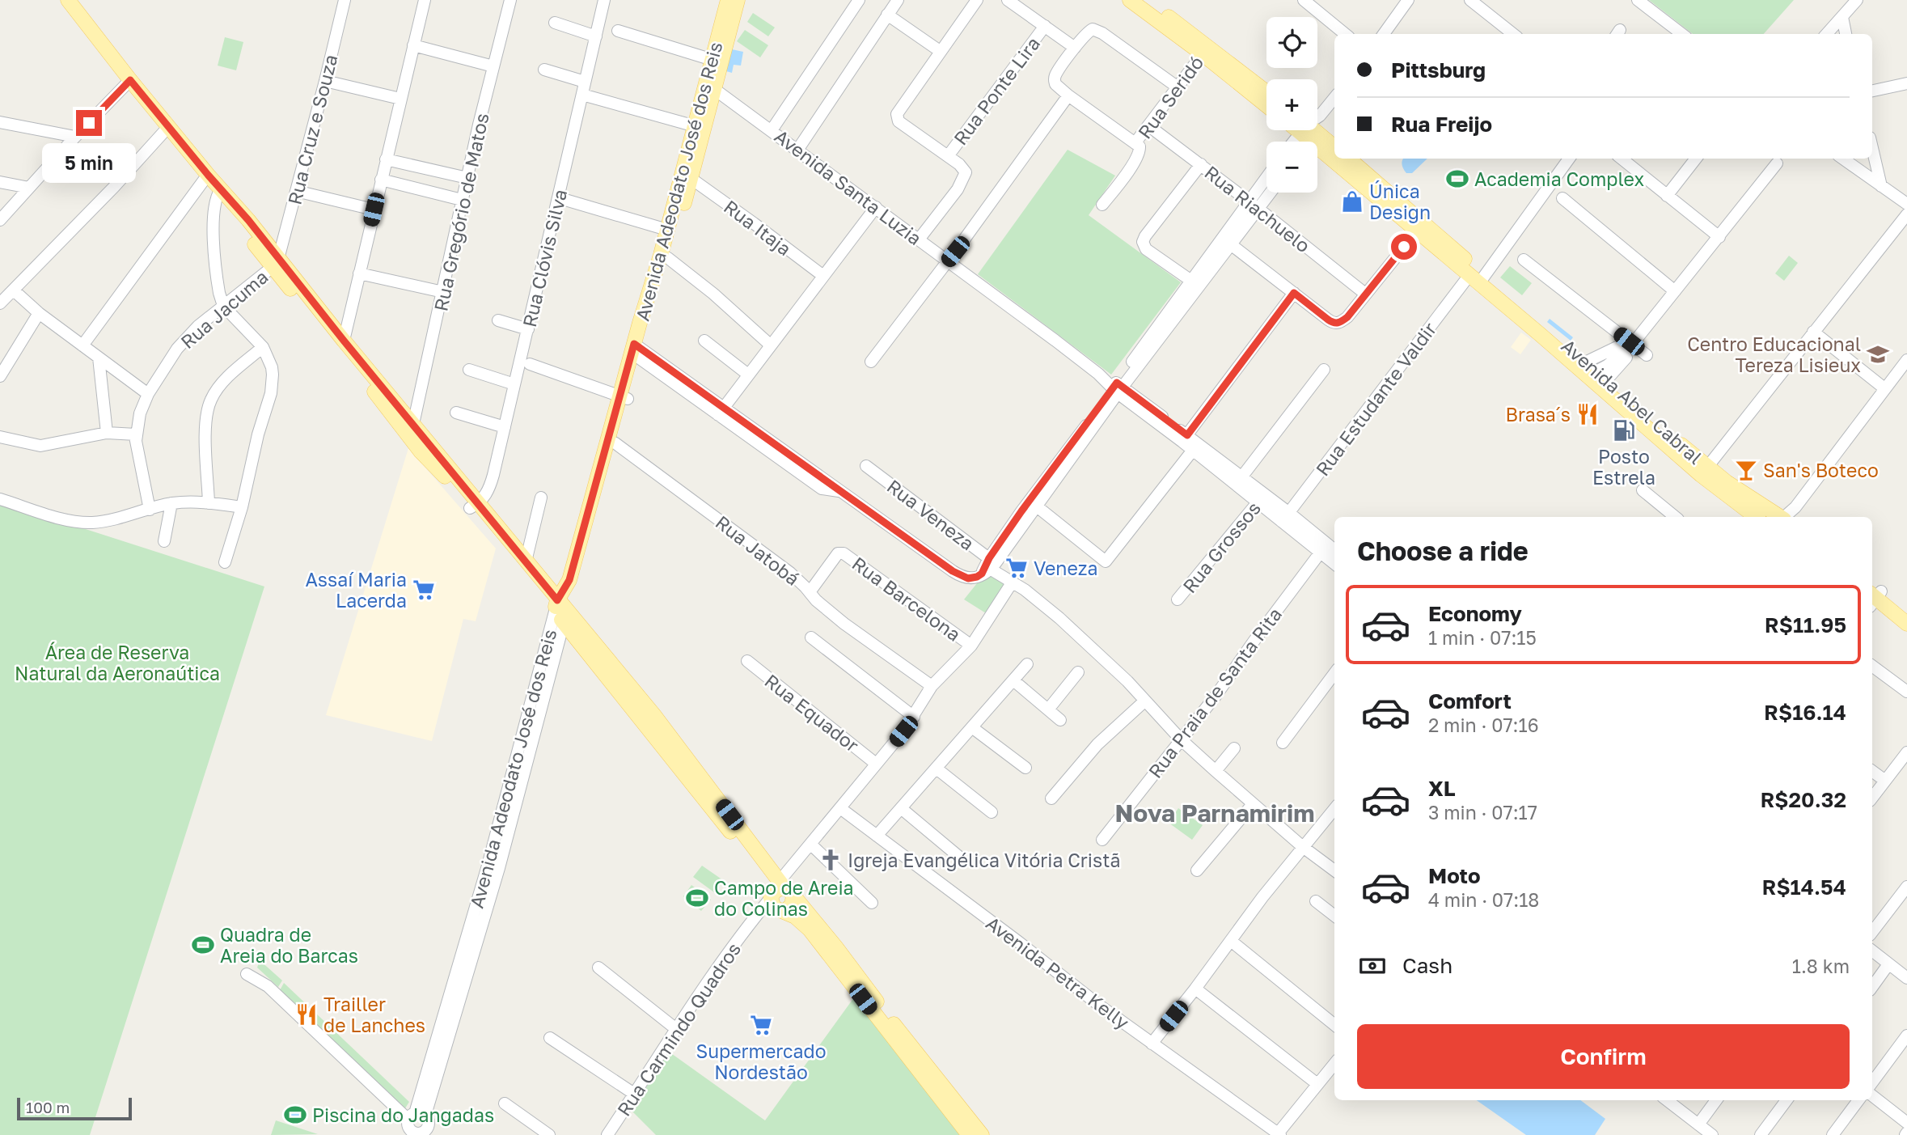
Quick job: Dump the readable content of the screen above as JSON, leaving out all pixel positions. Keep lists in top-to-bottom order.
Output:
{
  "streets": {
    "main road": ["Avenida Adeodato José dos Reis", "Avenida Abel Cabral"],
    "street": [
      "Rua Ponte Lira",
      "Rua Seridó",
      "Rua Cruz e Souza",
      "Avenida Santa Luzia",
      "Rua Riachuelo",
      "Rua Gregório de Matos",
      "Rua Itaja",
      "Rua Clóvis Silva",
      "Rua Jacuma",
      "Rua Estudante Valdir",
      "Rua Veneza",
      "Rua Grossos",
      "Rua Jatobá",
      "Rua Barcelona",
      "Rua Praia de Santa Rita",
      "Rua Equador",
      "Avenida Petra Kelly",
      "Rua Carmindo Quadros"
    ]
  },
  "crossings": [
    ["Rua Seridó", "Rua Riachuelo"],
    ["Rua Cruz e Souza", "Rua Jacuma"],
    ["Avenida Adeodato José dos Reis", "Avenida Santa Luzia"],
    ["Avenida Adeodato José dos Reis", "Rua Itaja"],
    ["Avenida Adeodato José dos Reis", "Rua Jatobá"],
    ["Avenida Santa Luzia", "Rua Estudante Valdir"],
    ["Avenida Santa Luzia", "Rua Grossos"],
    ["Avenida Santa Luzia", "Rua Praia de Santa Rita"],
    ["Rua Estudante Valdir", "Avenida Abel Cabral"],
    ["Rua Veneza", "Rua Praia de Santa Rita"],
    ["Rua Veneza", "Rua Carmindo Quadros"],
    ["Rua Jatobá", "Rua Barcelona"],
    ["Rua Jatobá", "Rua Carmindo Quadros"],
    ["Rua Barcelona", "Rua Carmindo Quadros"],
    ["Rua Equador", "Rua Carmindo Quadros"],
    ["Avenida Petra Kelly", "Rua Carmindo Quadros"]
  ],
  "districts": ["Nova Parnamirim"],
  "parks": ["Área de Reserva Natural da Aeronaútica"],
  "places": {
    "sports": [
      "Academia Complex",
      "Campo de Areia do Colinas",
      "Quadra de Areia do Barcas",
      "Piscina do Jangadas"
    ],
    "shop": ["Única Design"],
    "school or university": ["Centro Educacional Tereza Lisieux"],
    "restaurant": ["Brasa´s", "Trailler de Lanches"],
    "fuel station": ["Posto Estrela"],
    "bar": ["San's Boteco"],
    "supermarket": ["Veneza", "Assaí Maria Lacerda", "Supermercado Nordestão"],
    "church": ["Igreja Evangélica Vitória Cristã"]
  },
  "scale_bar": "100 m",
  "page": {
    "map_buttons": ["+", "−"],
    "banner": ["Pittsburg", "Rua Freijo"],
    "bubble": "5 min",
    "heading": "Choose a ride",
    "list": [
      {
        "name": "Economy",
        "note": "1 min · 07:15",
        "value": "R$11.95"
      },
      {
        "name": "Comfort",
        "note": "2 min · 07:16",
        "value": "R$16.14"
      },
      {
        "name": "XL",
        "note": "3 min · 07:17",
        "value": "R$20.32"
      },
      {
        "name": "Moto",
        "note": "4 min · 07:18",
        "value": "R$14.54"
      }
    ],
    "pay": ["Cash", "1.8 km"],
    "buttons": "Confirm",
    "scale": "100 m"
  }
}
